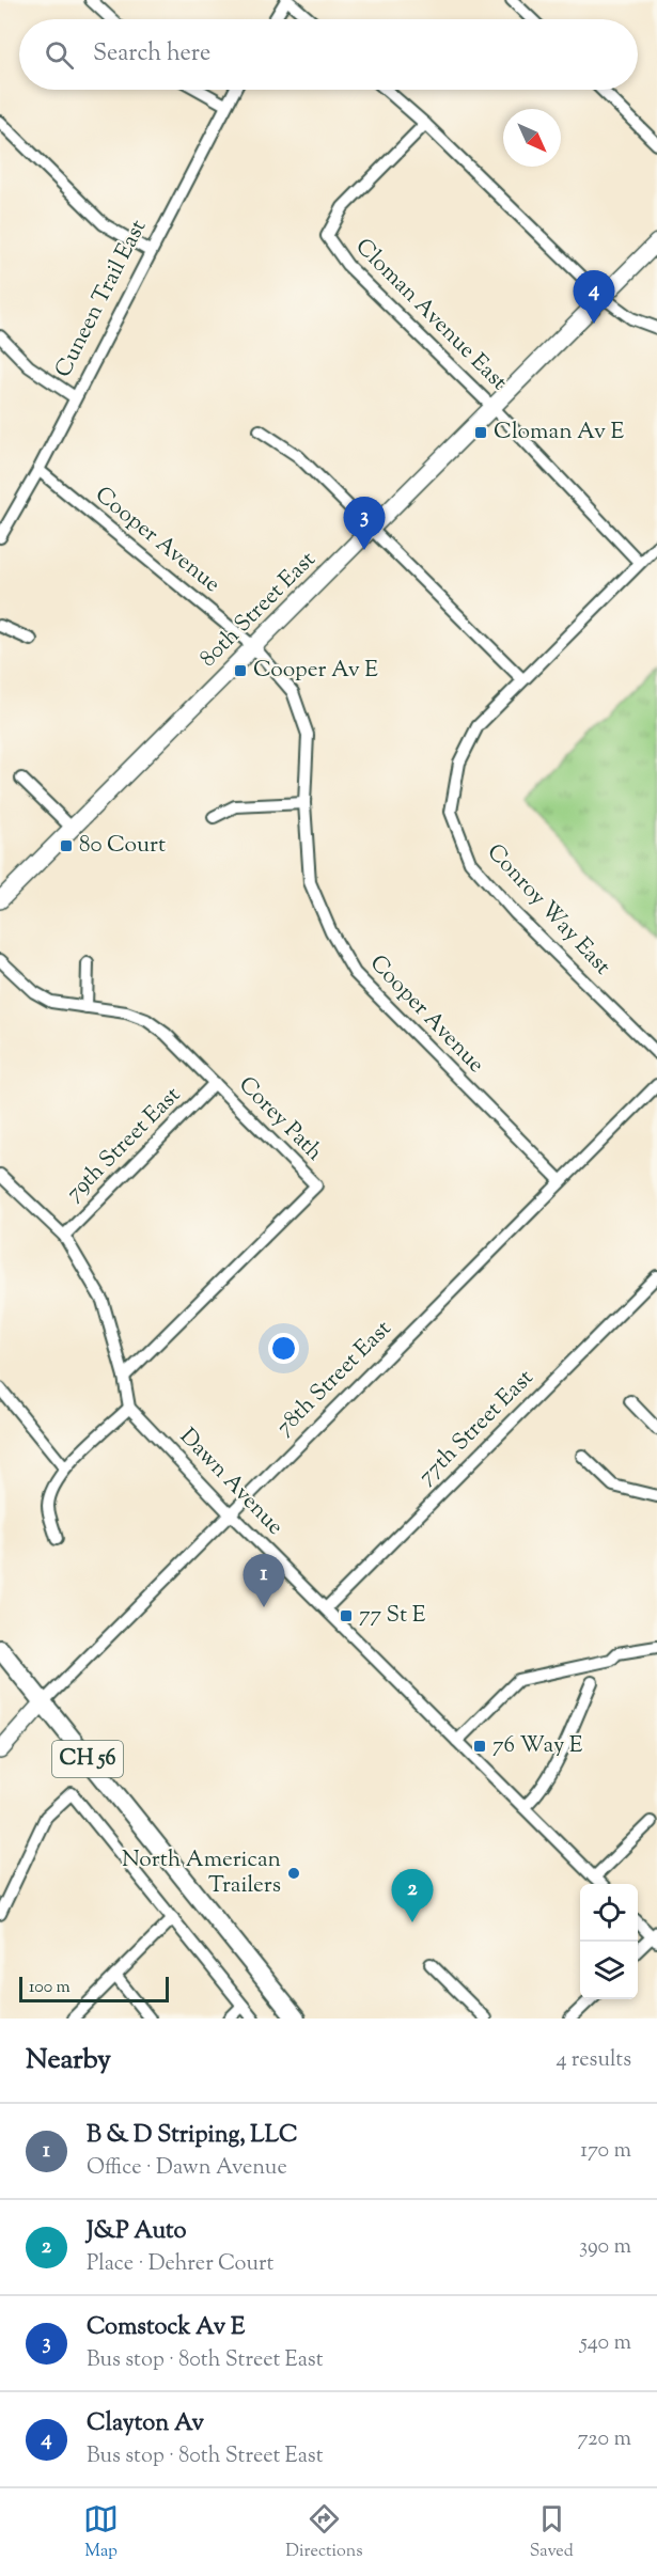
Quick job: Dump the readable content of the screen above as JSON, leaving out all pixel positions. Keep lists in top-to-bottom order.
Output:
{
  "streets": {
    "main road": ["CH 56"],
    "street": [
      "Cuneen Trail East",
      "Cloman Avenue East",
      "Cooper Avenue",
      "80th Street East",
      "Conroy Way East",
      "Corey Path",
      "79th Street East",
      "78th Street East",
      "77th Street East",
      "Dawn Avenue"
    ]
  },
  "crossings": [
    ["Cuneen Trail East", "Cooper Avenue"],
    ["Cloman Avenue East", "80th Street East"],
    ["Cloman Avenue East", "Conroy Way East"],
    ["Cooper Avenue", "80th Street East"],
    ["Cooper Avenue", "78th Street East"],
    ["Corey Path", "79th Street East"],
    ["78th Street East", "Dawn Avenue"],
    ["78th Street East", "CH 56"],
    ["77th Street East", "Dawn Avenue"]
  ],
  "places": {
    "transit": [
      "Cloman Av E",
      "Cooper Av E",
      "80 Court",
      "77 St E",
      "76 Way E"
    ],
    "other": ["North American Trailers"]
  },
  "scale_bar": "100 m",
  "north": "bottom right",
  "page": {
    "search": "Search here",
    "pins": [
      "4",
      "3",
      "1",
      "2"
    ],
    "scale": "100 m",
    "heading": ["Nearby", "4 results"],
    "list": [
      {
        "mark": "1",
        "name": "B & D Striping, LLC",
        "note": "Office · Dawn Avenue",
        "value": "170 m"
      },
      {
        "mark": "2",
        "name": "J&P Auto",
        "note": "Place · Dehrer Court",
        "value": "390 m"
      },
      {
        "mark": "3",
        "name": "Comstock Av E",
        "note": "Bus stop · 80th Street East",
        "value": "540 m"
      },
      {
        "mark": "4",
        "name": "Clayton Av",
        "note": "Bus stop · 80th Street East",
        "value": "720 m"
      }
    ],
    "nav": ["Map", "Directions", "Saved"]
  }
}
